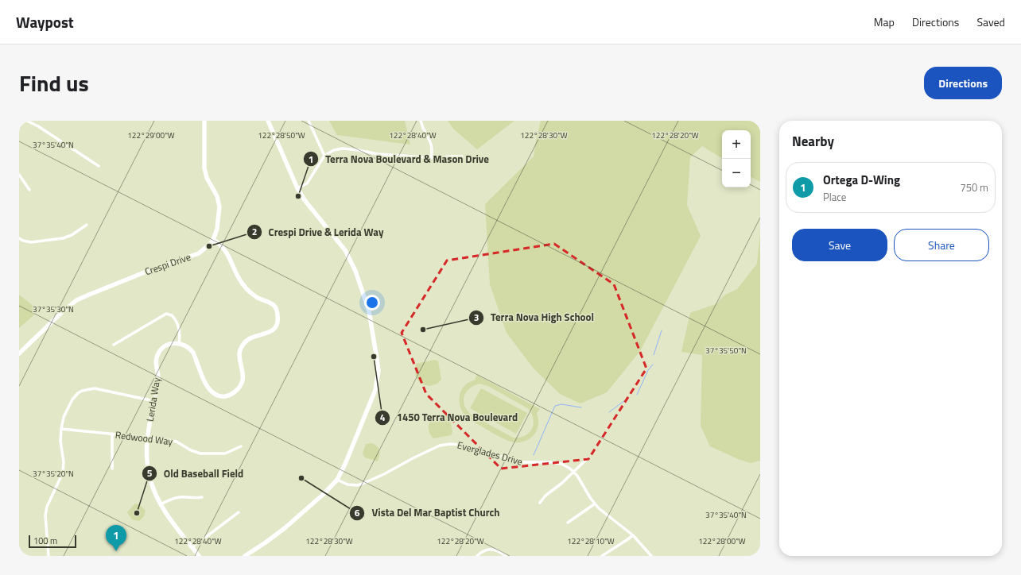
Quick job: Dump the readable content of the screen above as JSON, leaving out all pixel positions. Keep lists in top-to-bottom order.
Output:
{
  "streets": {
    "street": [
      "Crespi Drive",
      "Lerida Way",
      "Redwood Way",
      "Everglades Drive"
    ]
  },
  "crossings": [
    ["Lerida Way", "Redwood Way"]
  ],
  "places": [
    "Terra Nova Boulevard & Mason Drive",
    "Crespi Drive & Lerida Way",
    "Terra Nova High School",
    "1450 Terra Nova Boulevard",
    "Vista Del Mar Baptist Church",
    "Old Baseball Field"
  ],
  "scale_bar": "100 m",
  "page": {
    "header": "Waypost",
    "nav": ["Map", "Directions", "Saved"],
    "title": "Find us",
    "buttons": [
      "Directions",
      ["Save", "Share"]
    ],
    "heading": "Nearby",
    "map_buttons": ["+", "−"],
    "list": [
      {
        "mark": "1",
        "name": "Ortega D-Wing",
        "note": "Place",
        "value": "750 m"
      }
    ],
    "pins": "1",
    "scale": "100 m"
  },
  "coordinates": [
    "122°29'00\"W",
    "122°28'50\"W",
    "122°28'40\"W",
    "122°28'30\"W",
    "122°28'20\"W",
    "37°35'40\"N",
    "37°35'30\"N",
    "37°35'50\"N",
    "37°35'20\"N",
    "122°28'10\"W",
    "122°28'00\"W"
  ]
}
